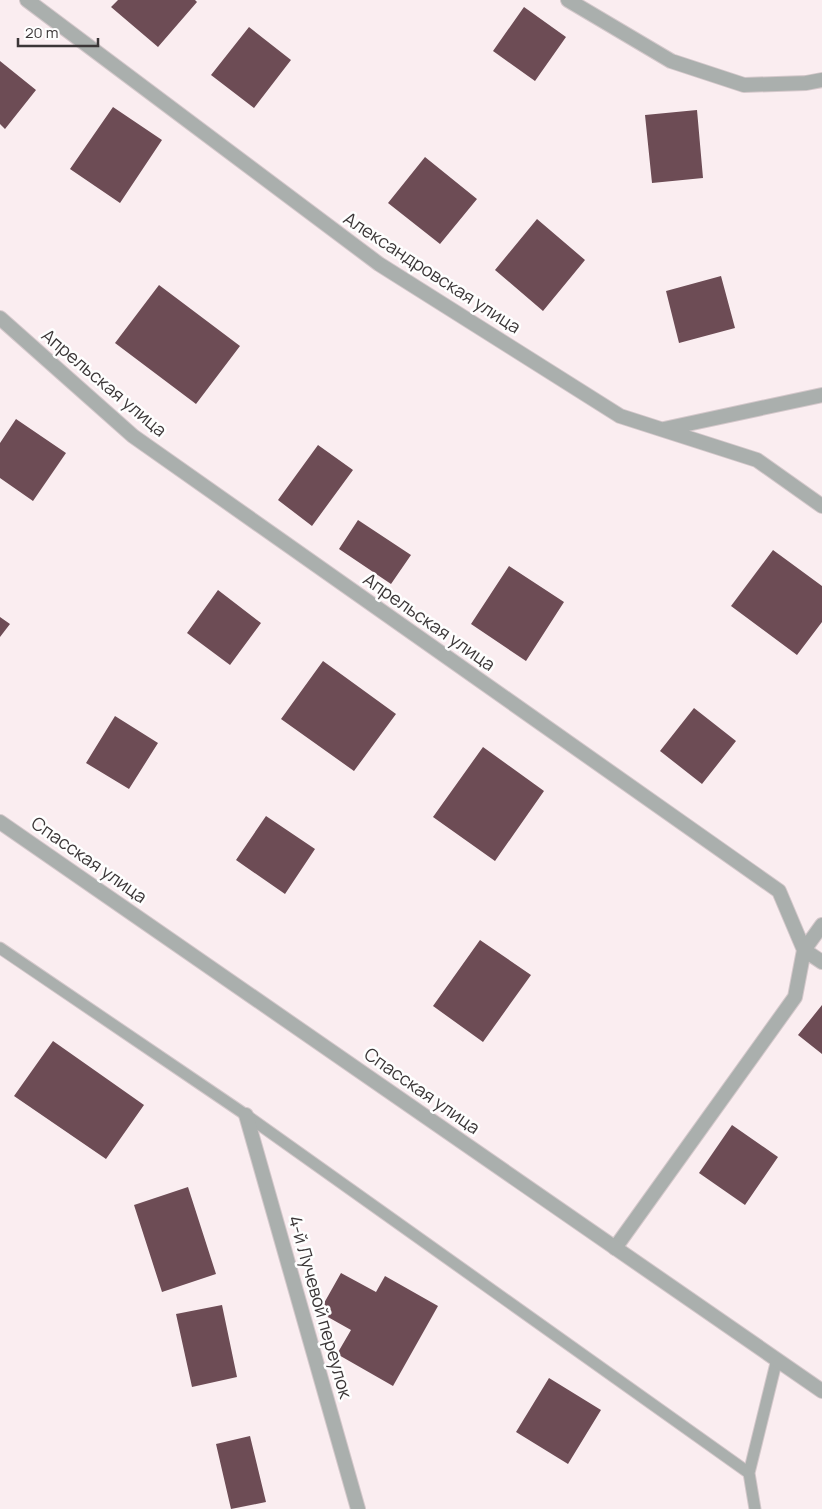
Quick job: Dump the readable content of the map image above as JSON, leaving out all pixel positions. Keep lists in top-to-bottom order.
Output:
{
  "streets": {
    "street": [
      "Александровская улица",
      "Апрельская улица",
      "Спасская улица",
      "4-й Лучевой переулок"
    ]
  },
  "scale_bar": "20 m"
}
